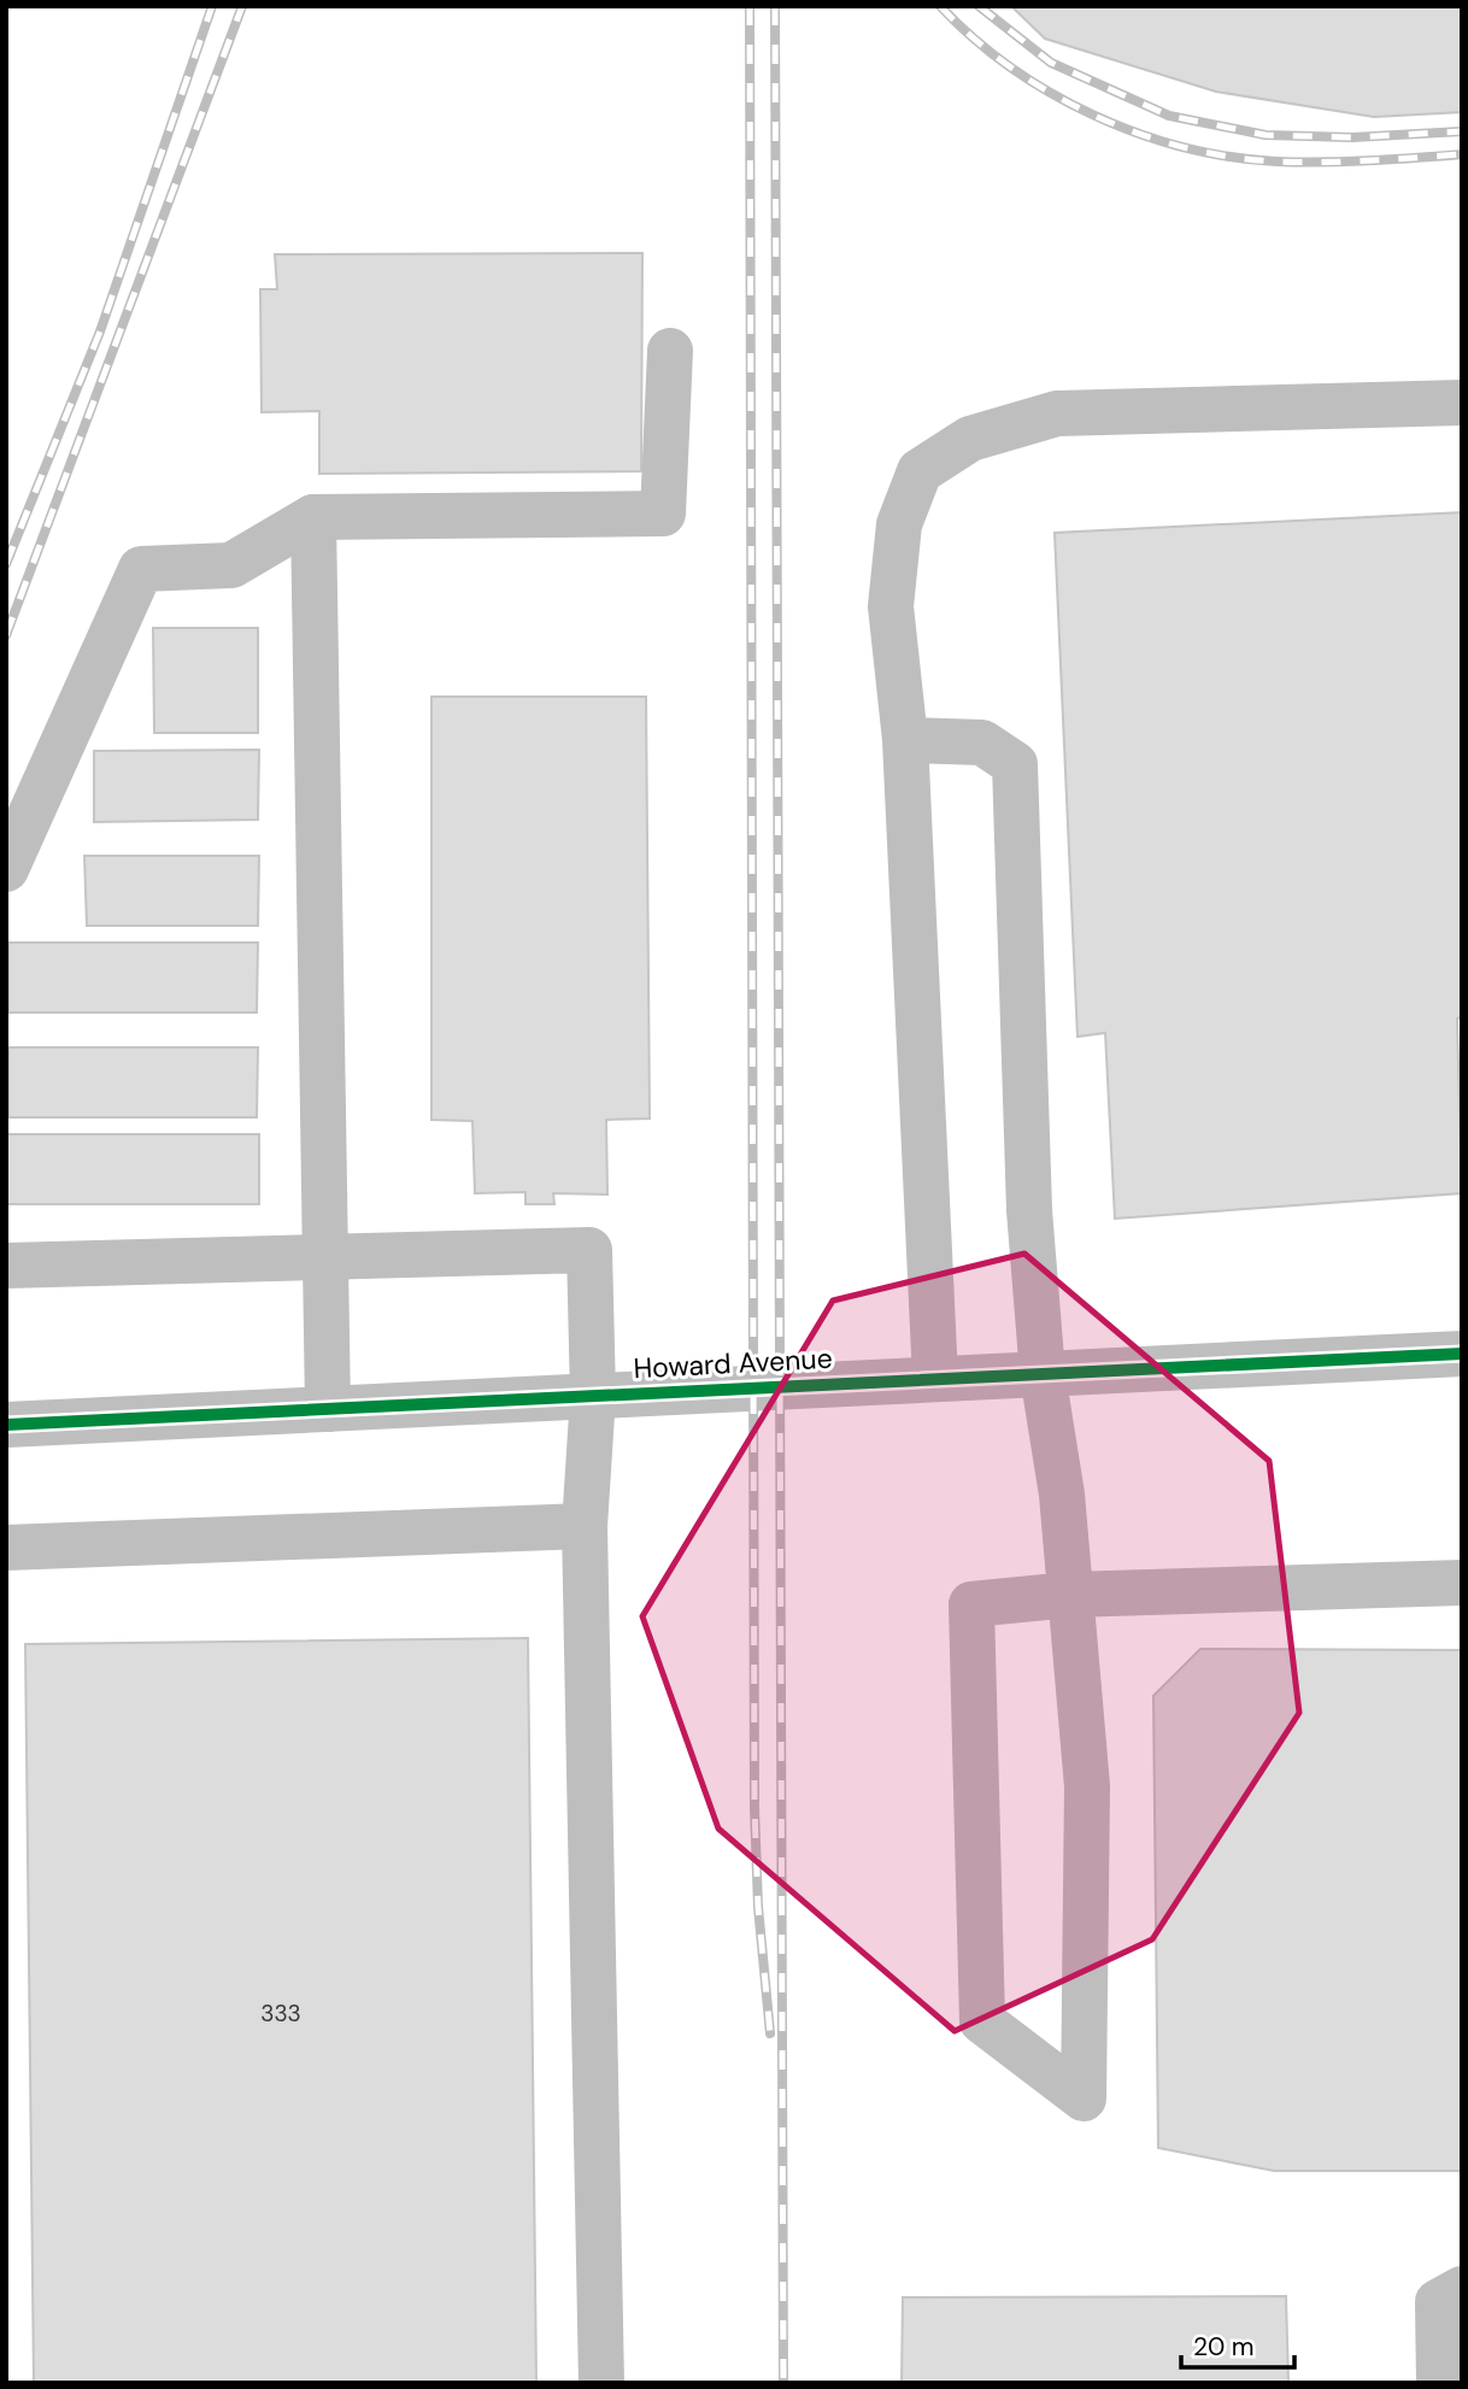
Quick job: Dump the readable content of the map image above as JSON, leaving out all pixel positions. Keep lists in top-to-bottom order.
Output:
{
  "streets": {
    "street": ["Howard Avenue"]
  },
  "house_numbers": ["333"],
  "scale_bar": "20 m"
}
